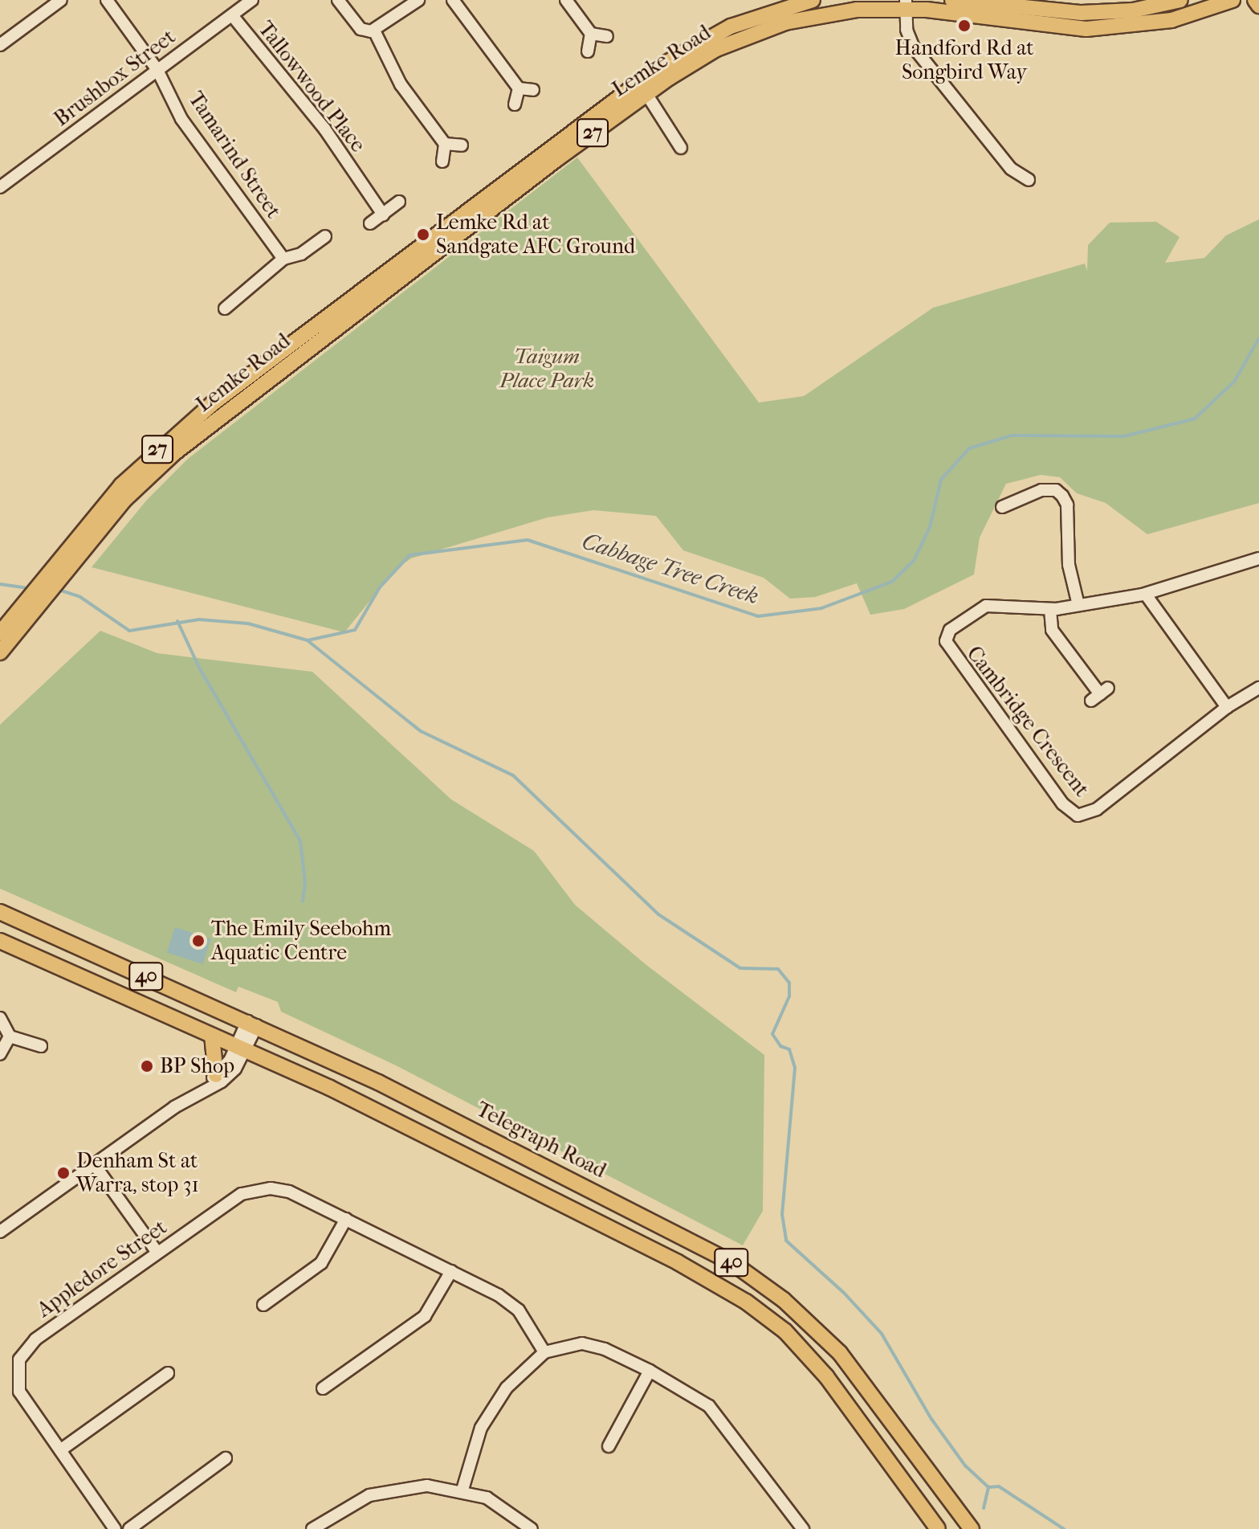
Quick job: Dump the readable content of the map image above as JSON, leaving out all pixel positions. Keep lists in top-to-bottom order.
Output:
{
  "streets": {
    "main road": [
      "Lemke Road",
      "27",
      "40",
      "Telegraph Road"
    ],
    "street": [
      "Brushbox Street",
      "Tallowwood Place",
      "Tamarind Street",
      "Cambridge Crescent",
      "Appledore Street"
    ]
  },
  "crossings": [
    ["Brushbox Street", "Tallowwood Place"],
    ["Brushbox Street", "Tamarind Street"]
  ],
  "water": ["Cabbage Tree Creek"],
  "parks": ["Taigum Place Park"],
  "places": [
    "Handford Rd at Songbird Way",
    "Lemke Rd at Sandgate AFC Ground",
    "The Emily Seebohm Aquatic Centre",
    "BP Shop",
    "Denham St at Warra, stop 31"
  ]
}
